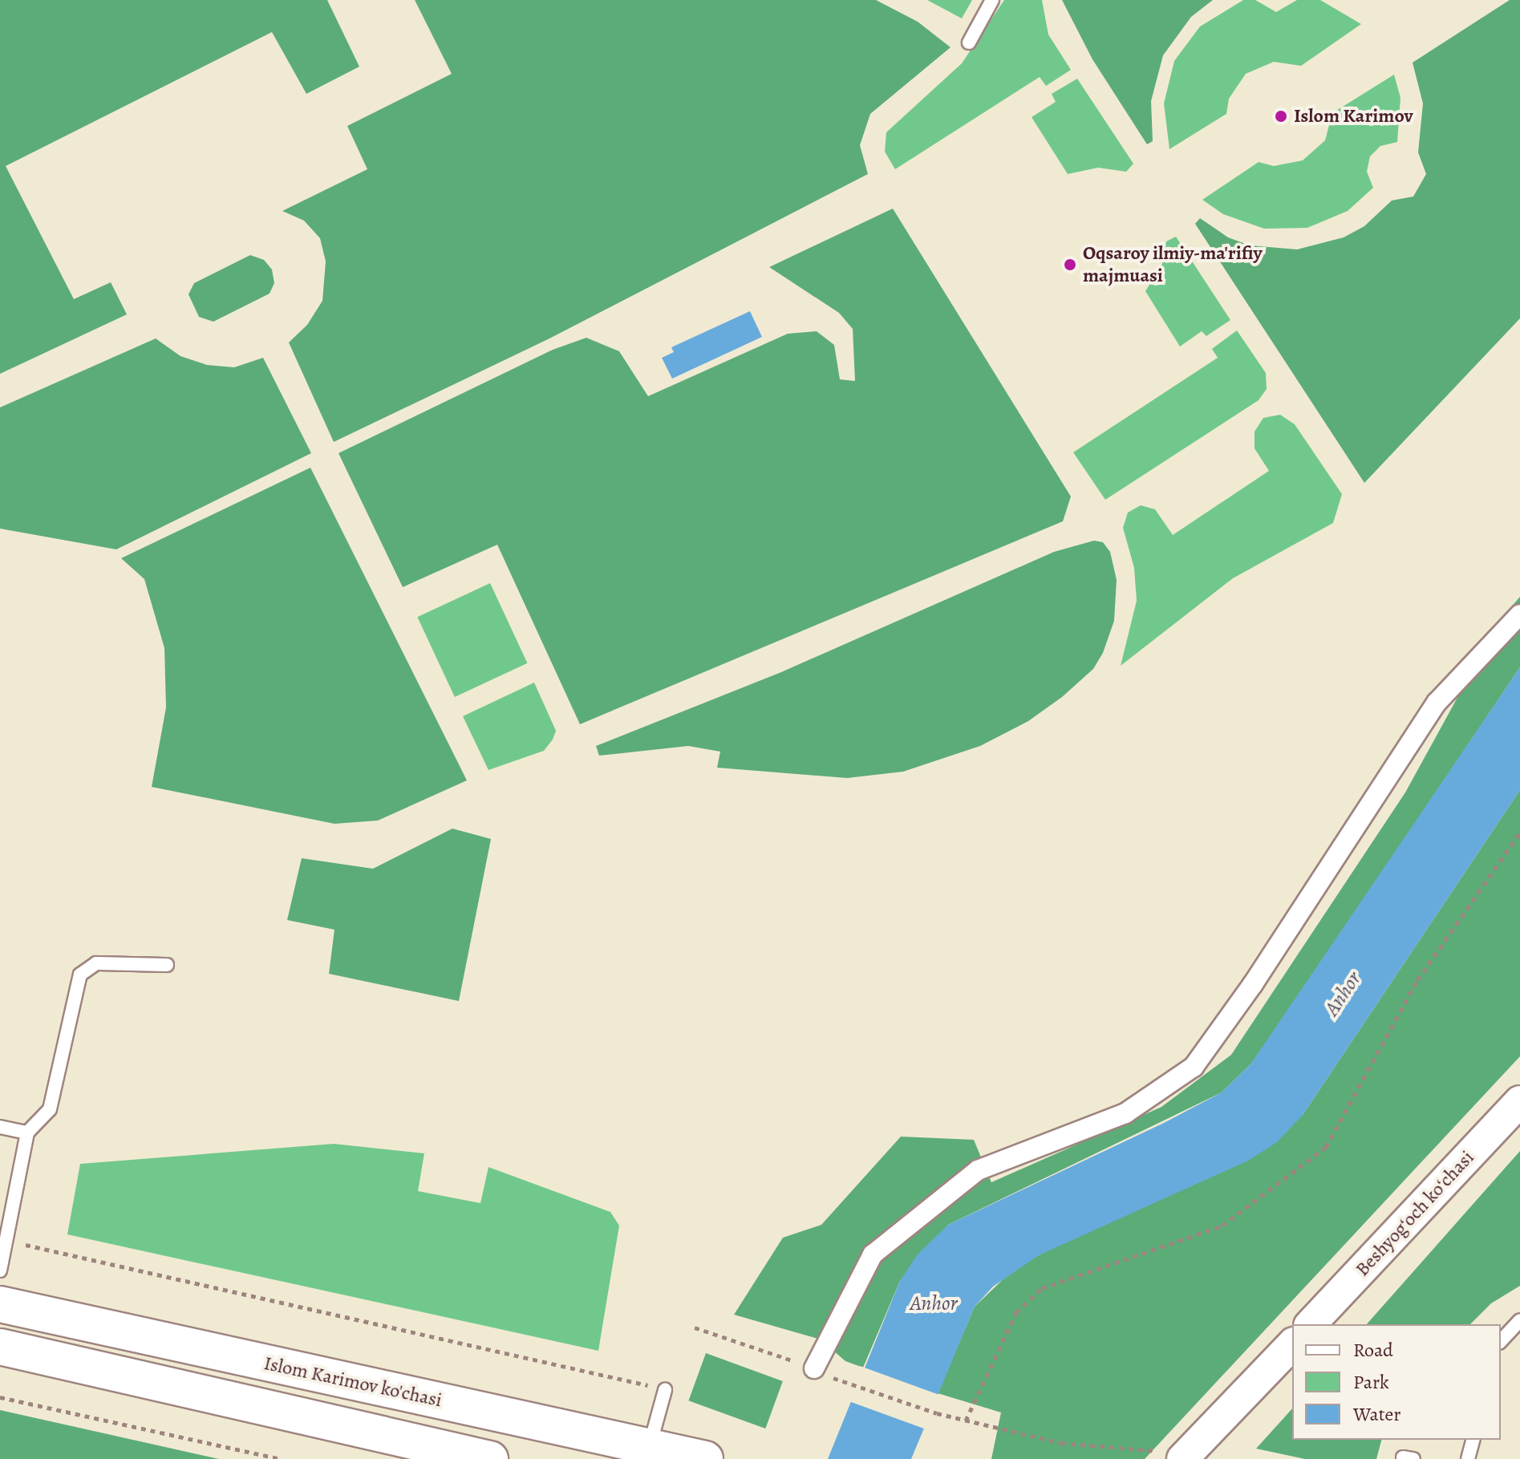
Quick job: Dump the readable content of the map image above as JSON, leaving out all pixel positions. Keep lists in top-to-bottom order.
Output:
{
  "streets": {
    "main road": ["Islom Karimov ko'chasi"],
    "street": ["Beshyogʻoch koʻchasi"]
  },
  "water": ["Anhor"],
  "places": ["Islom Karimov", "Oqsaroy ilmiy-ma'rifiy majmuasi"],
  "legend": ["Road", "Park", "Water"]
}
